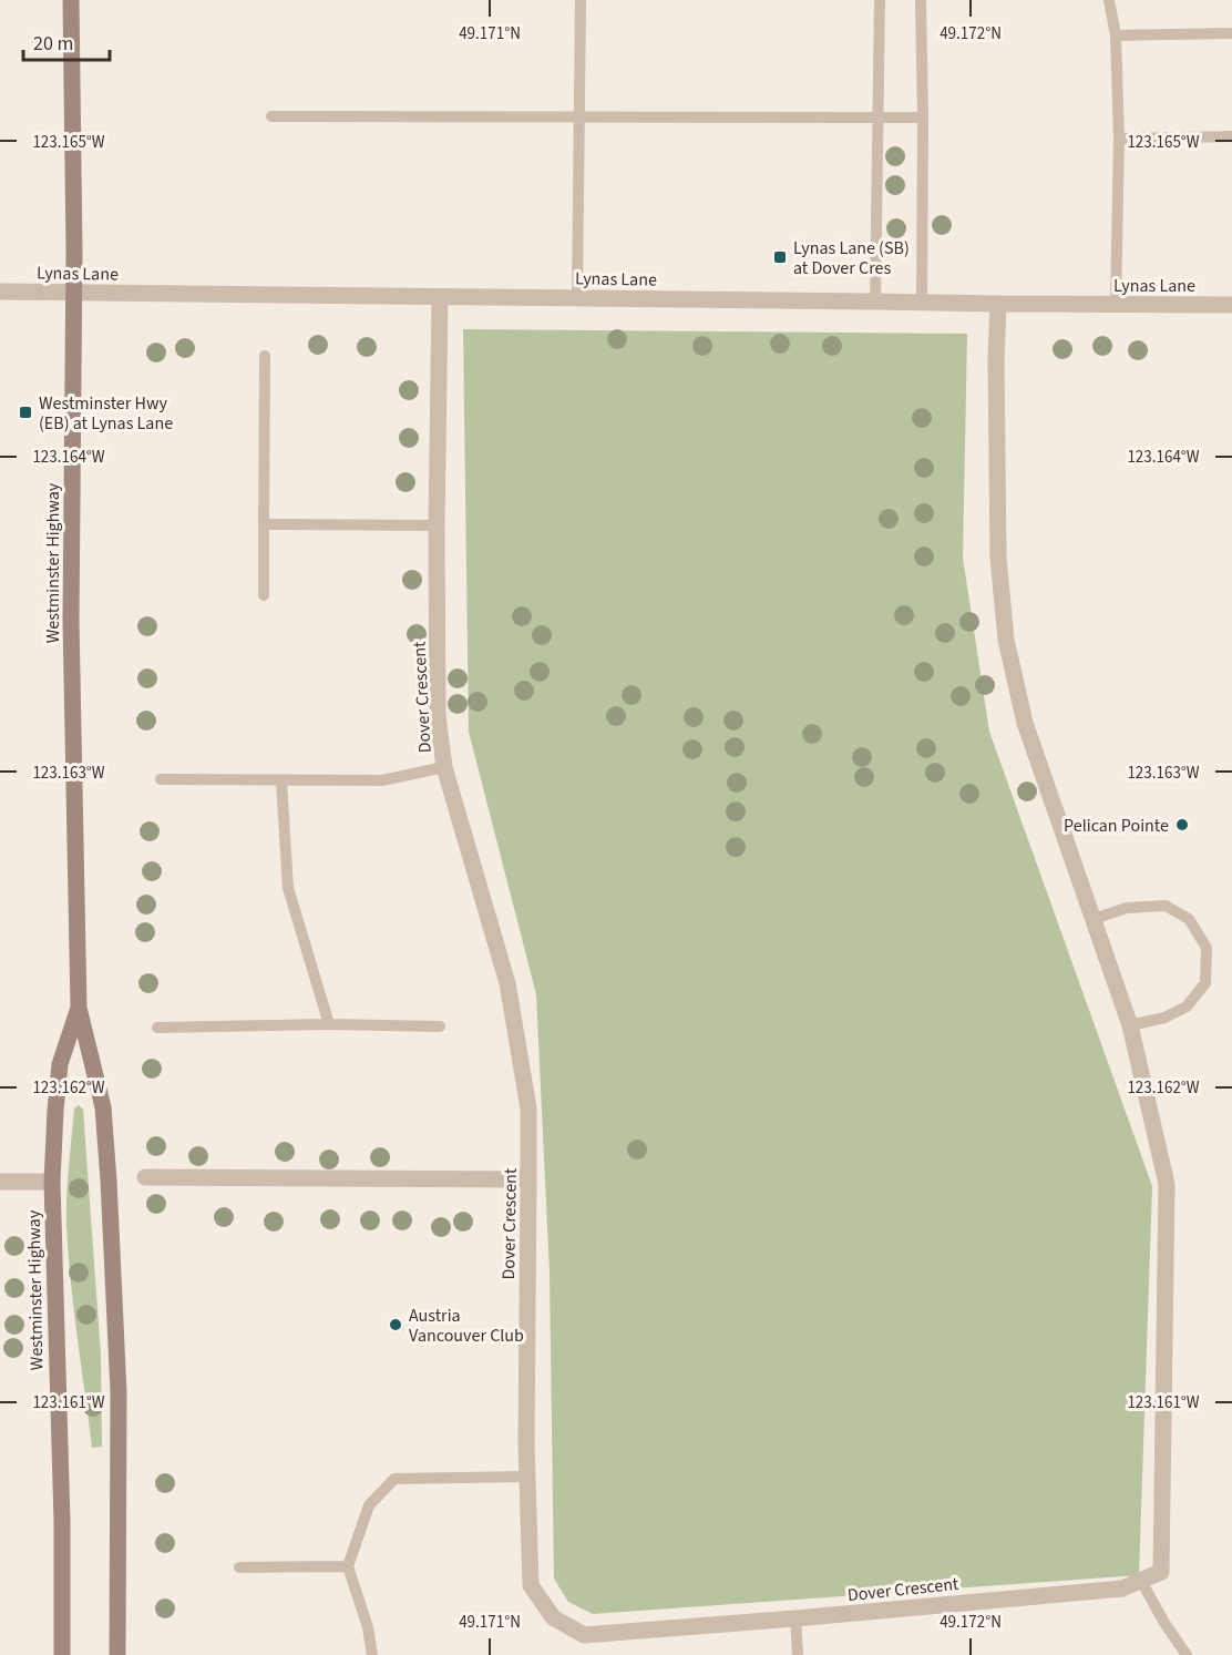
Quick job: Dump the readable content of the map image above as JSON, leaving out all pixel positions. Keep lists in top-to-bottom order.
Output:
{
  "streets": {
    "main road": ["Westminster Highway"],
    "street": ["Lynas Lane", "Dover Crescent"]
  },
  "crossings": [
    ["Lynas Lane", "Westminster Highway"],
    ["Lynas Lane", "Dover Crescent"]
  ],
  "places": {
    "transit": ["Lynas Lane (SB) at Dover Cres", "Westminster Hwy (EB) at Lynas Lane"],
    "other": ["Pelican Pointe", "Austria Vancouver Club"]
  },
  "scale_bar": "20 m",
  "coordinates": [
    "49.171°N",
    "49.172°N",
    "123.165°W",
    "123.164°W",
    "123.163°W",
    "123.162°W",
    "123.161°W"
  ]
}
